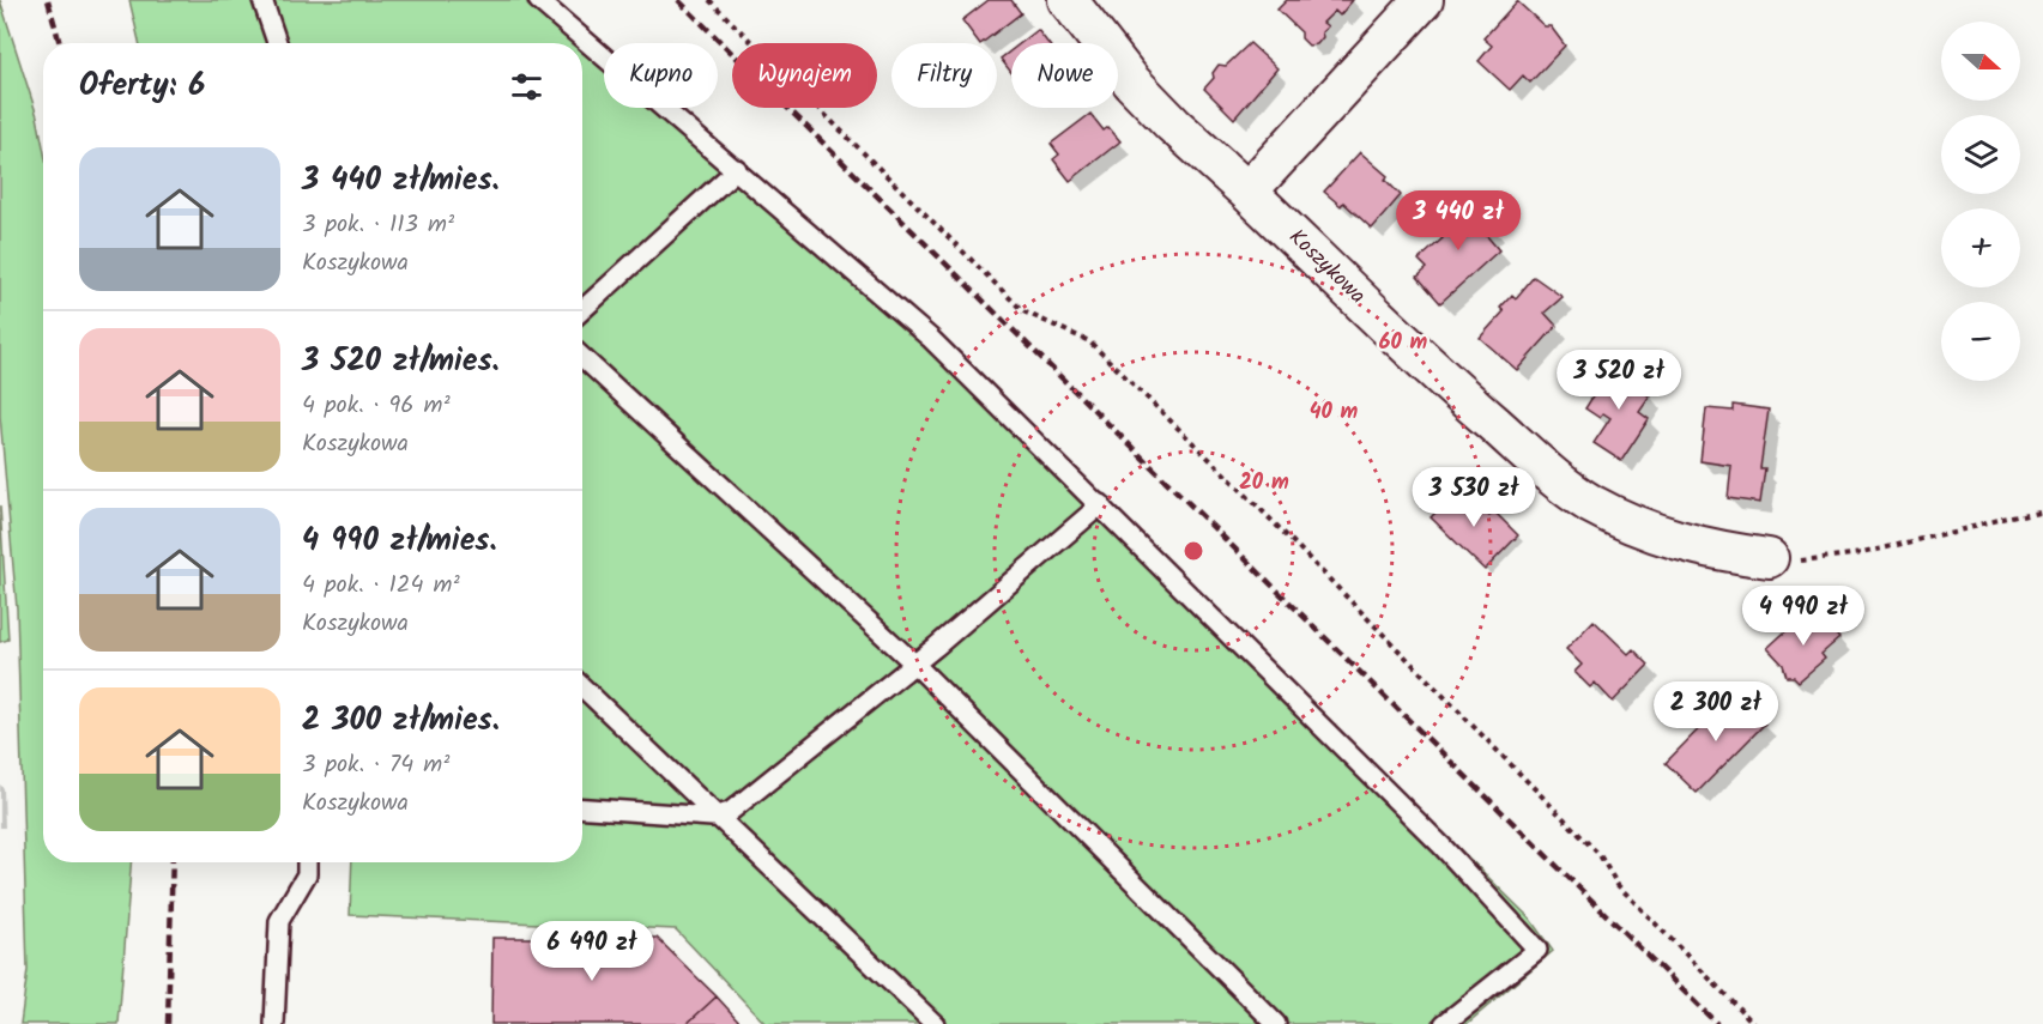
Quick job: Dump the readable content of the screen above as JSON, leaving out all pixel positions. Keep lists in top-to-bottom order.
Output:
{
  "streets": {
    "street": ["Koszykowa"]
  },
  "north": "right",
  "page": {
    "map_buttons": ["+", "−"],
    "chip": [
      "Kupno",
      "Wynajem",
      "Filtry",
      "Nowe"
    ],
    "heading": "Oferty: 6",
    "list": [
      {
        "name": "3 440 zł/mies.",
        "note": "3 pok. · 113 m² · Koszykowa"
      },
      {
        "name": "3 520 zł/mies.",
        "note": "4 pok. · 96 m² · Koszykowa"
      },
      {
        "name": "4 990 zł/mies.",
        "note": "4 pok. · 124 m² · Koszykowa"
      },
      {
        "name": "2 300 zł/mies.",
        "note": "3 pok. · 74 m² · Koszykowa"
      }
    ],
    "price": [
      "3 440 zł",
      "3 520 zł",
      "3 530 zł",
      "4 990 zł",
      "2 300 zł",
      "6 490 zł"
    ]
  },
  "rings": ["60 m", "40 m", "20 m"]
}
